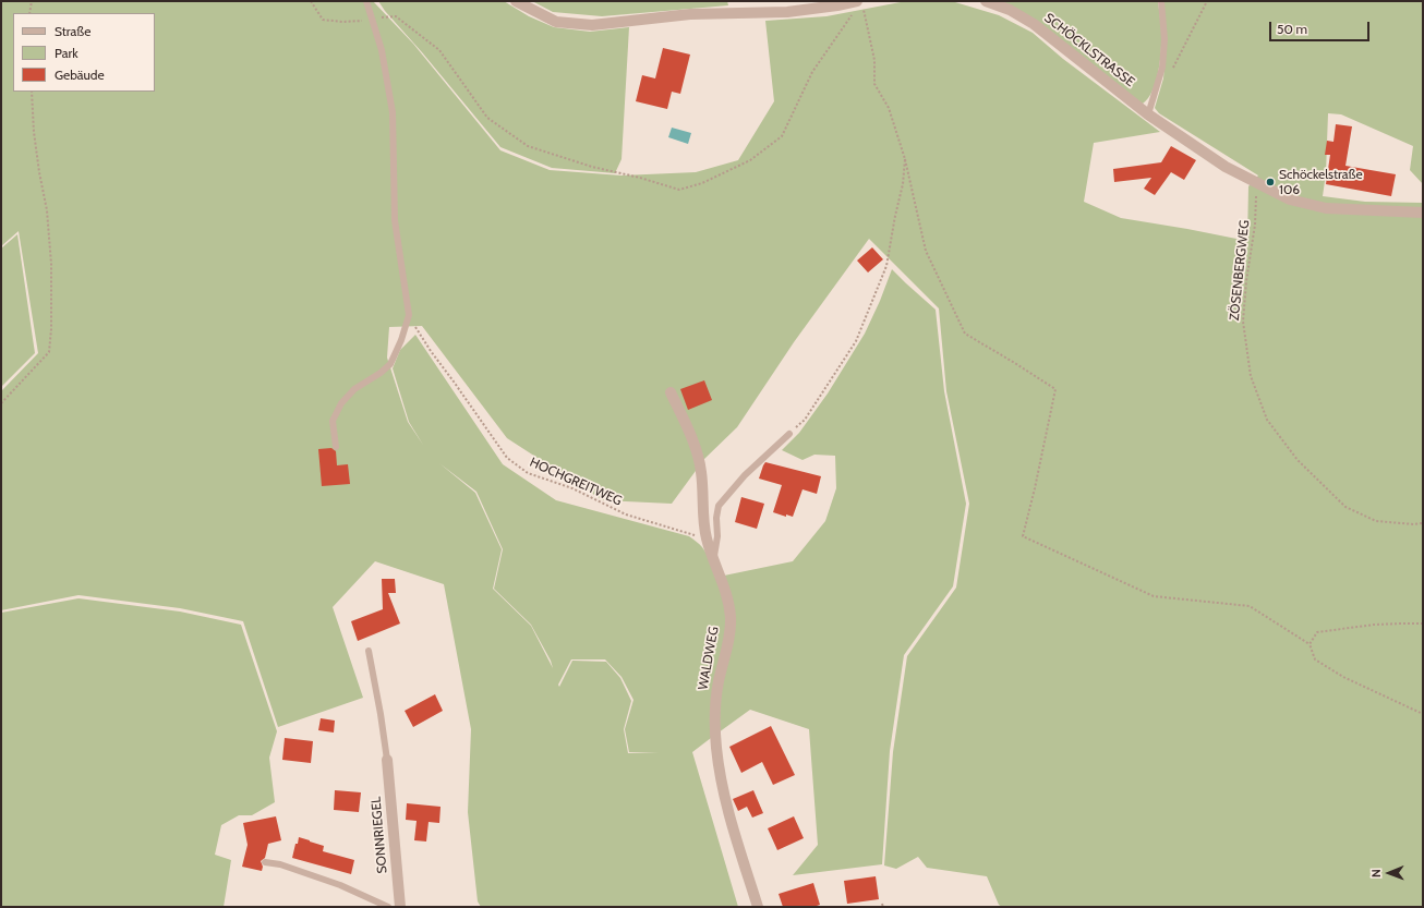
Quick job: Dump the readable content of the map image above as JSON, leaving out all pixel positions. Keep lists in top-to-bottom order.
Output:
{
  "streets": {
    "street": ["SCHÖCKLSTRASSE", "WALDWEG", "SONNRIEGEL"],
    "path": ["ZÖSENBERGWEG", "HOCHGREITWEG"]
  },
  "crossings": [
    ["SCHÖCKLSTRASSE", "ZÖSENBERGWEG"],
    ["HOCHGREITWEG", "WALDWEG"]
  ],
  "places": ["Schöckelstraße 106"],
  "legend": ["Straße", "Park", "Gebäude"],
  "scale_bar": "50 m",
  "north": "left"
}
